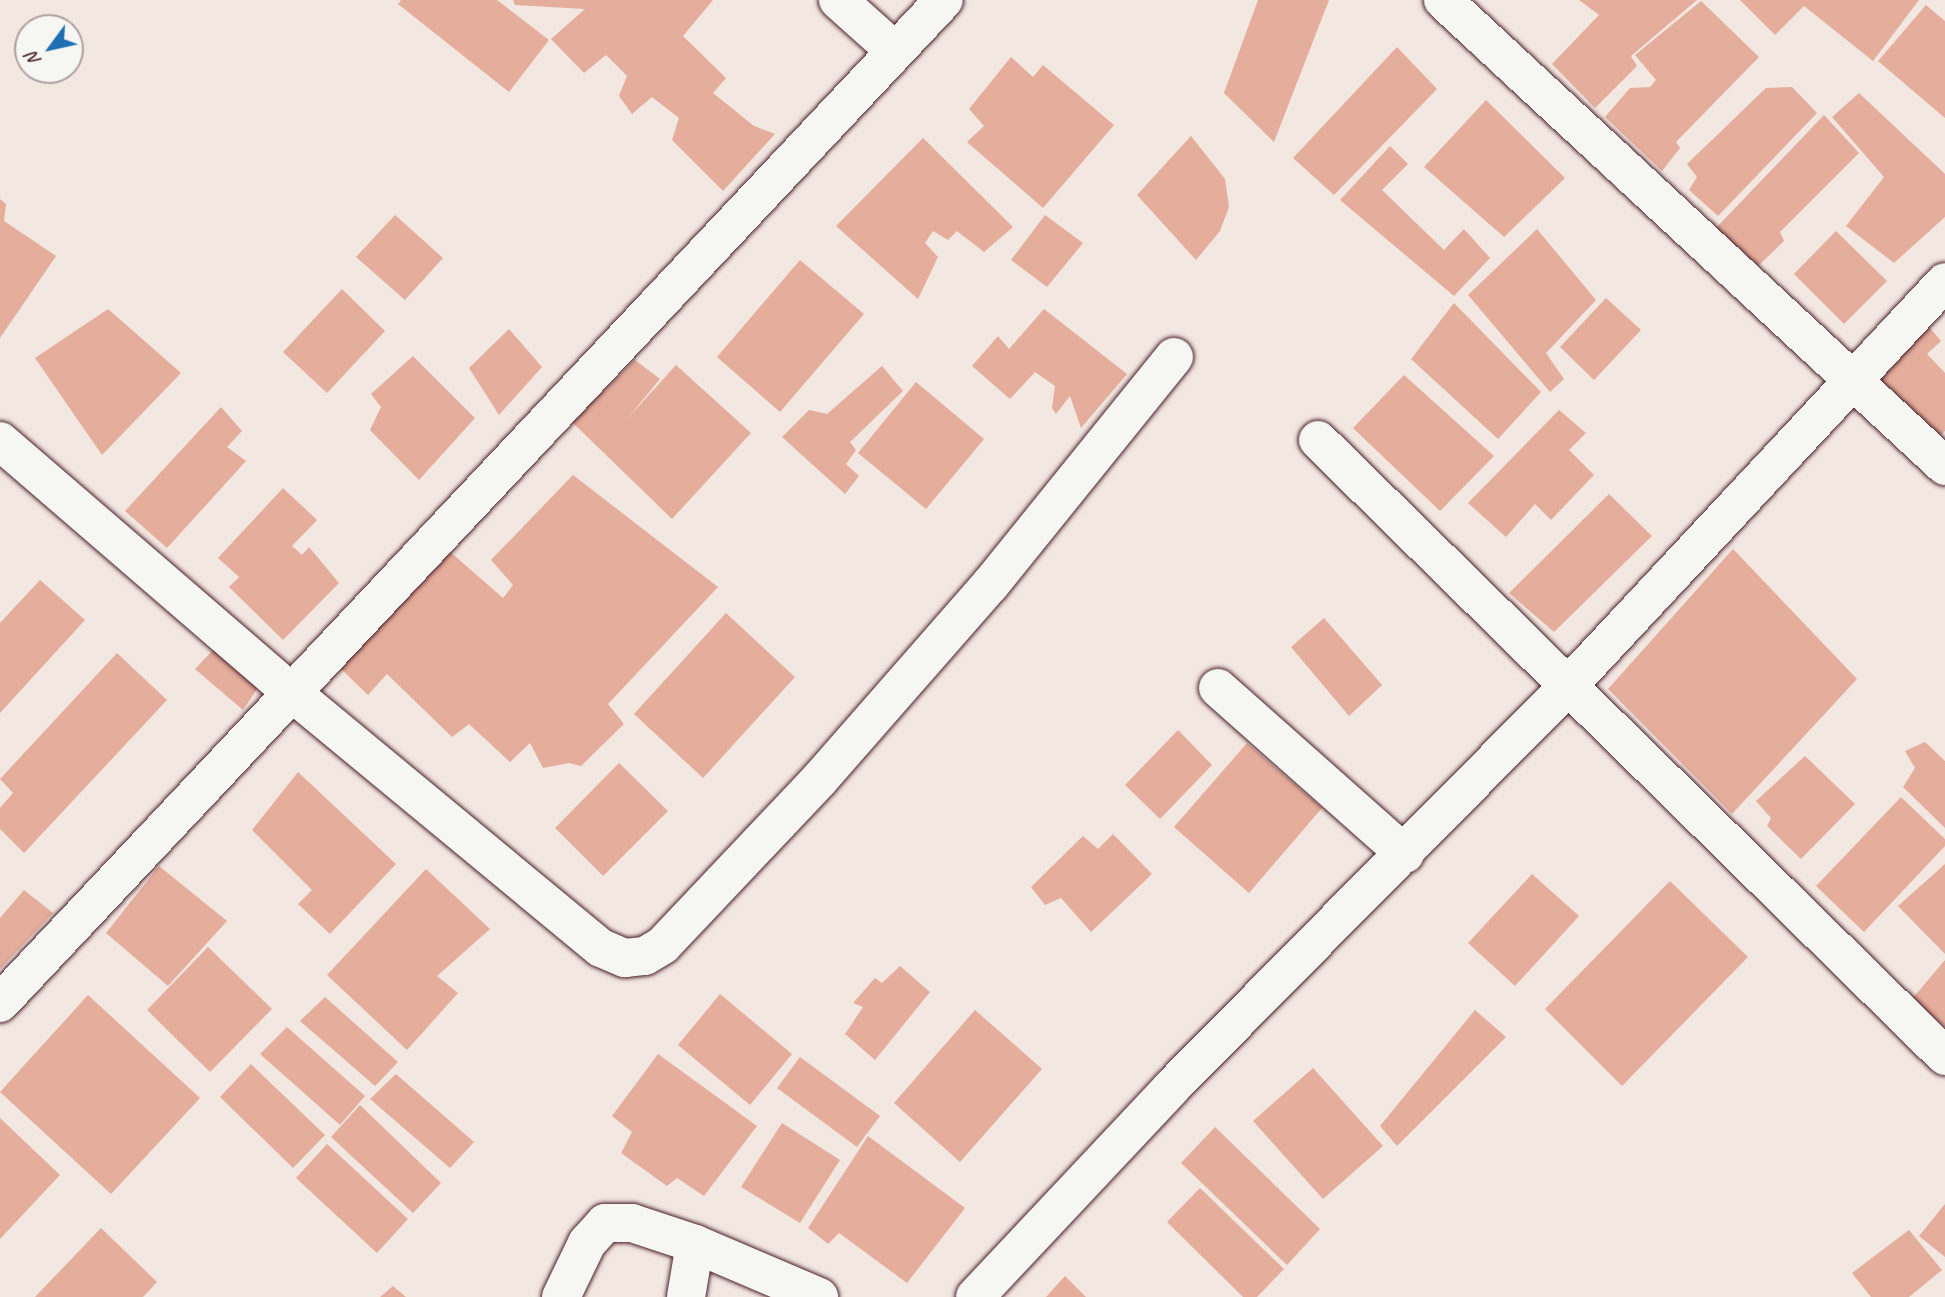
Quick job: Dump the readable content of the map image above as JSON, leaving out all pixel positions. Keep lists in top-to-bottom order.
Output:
{
  "north": "bottom left"
}
